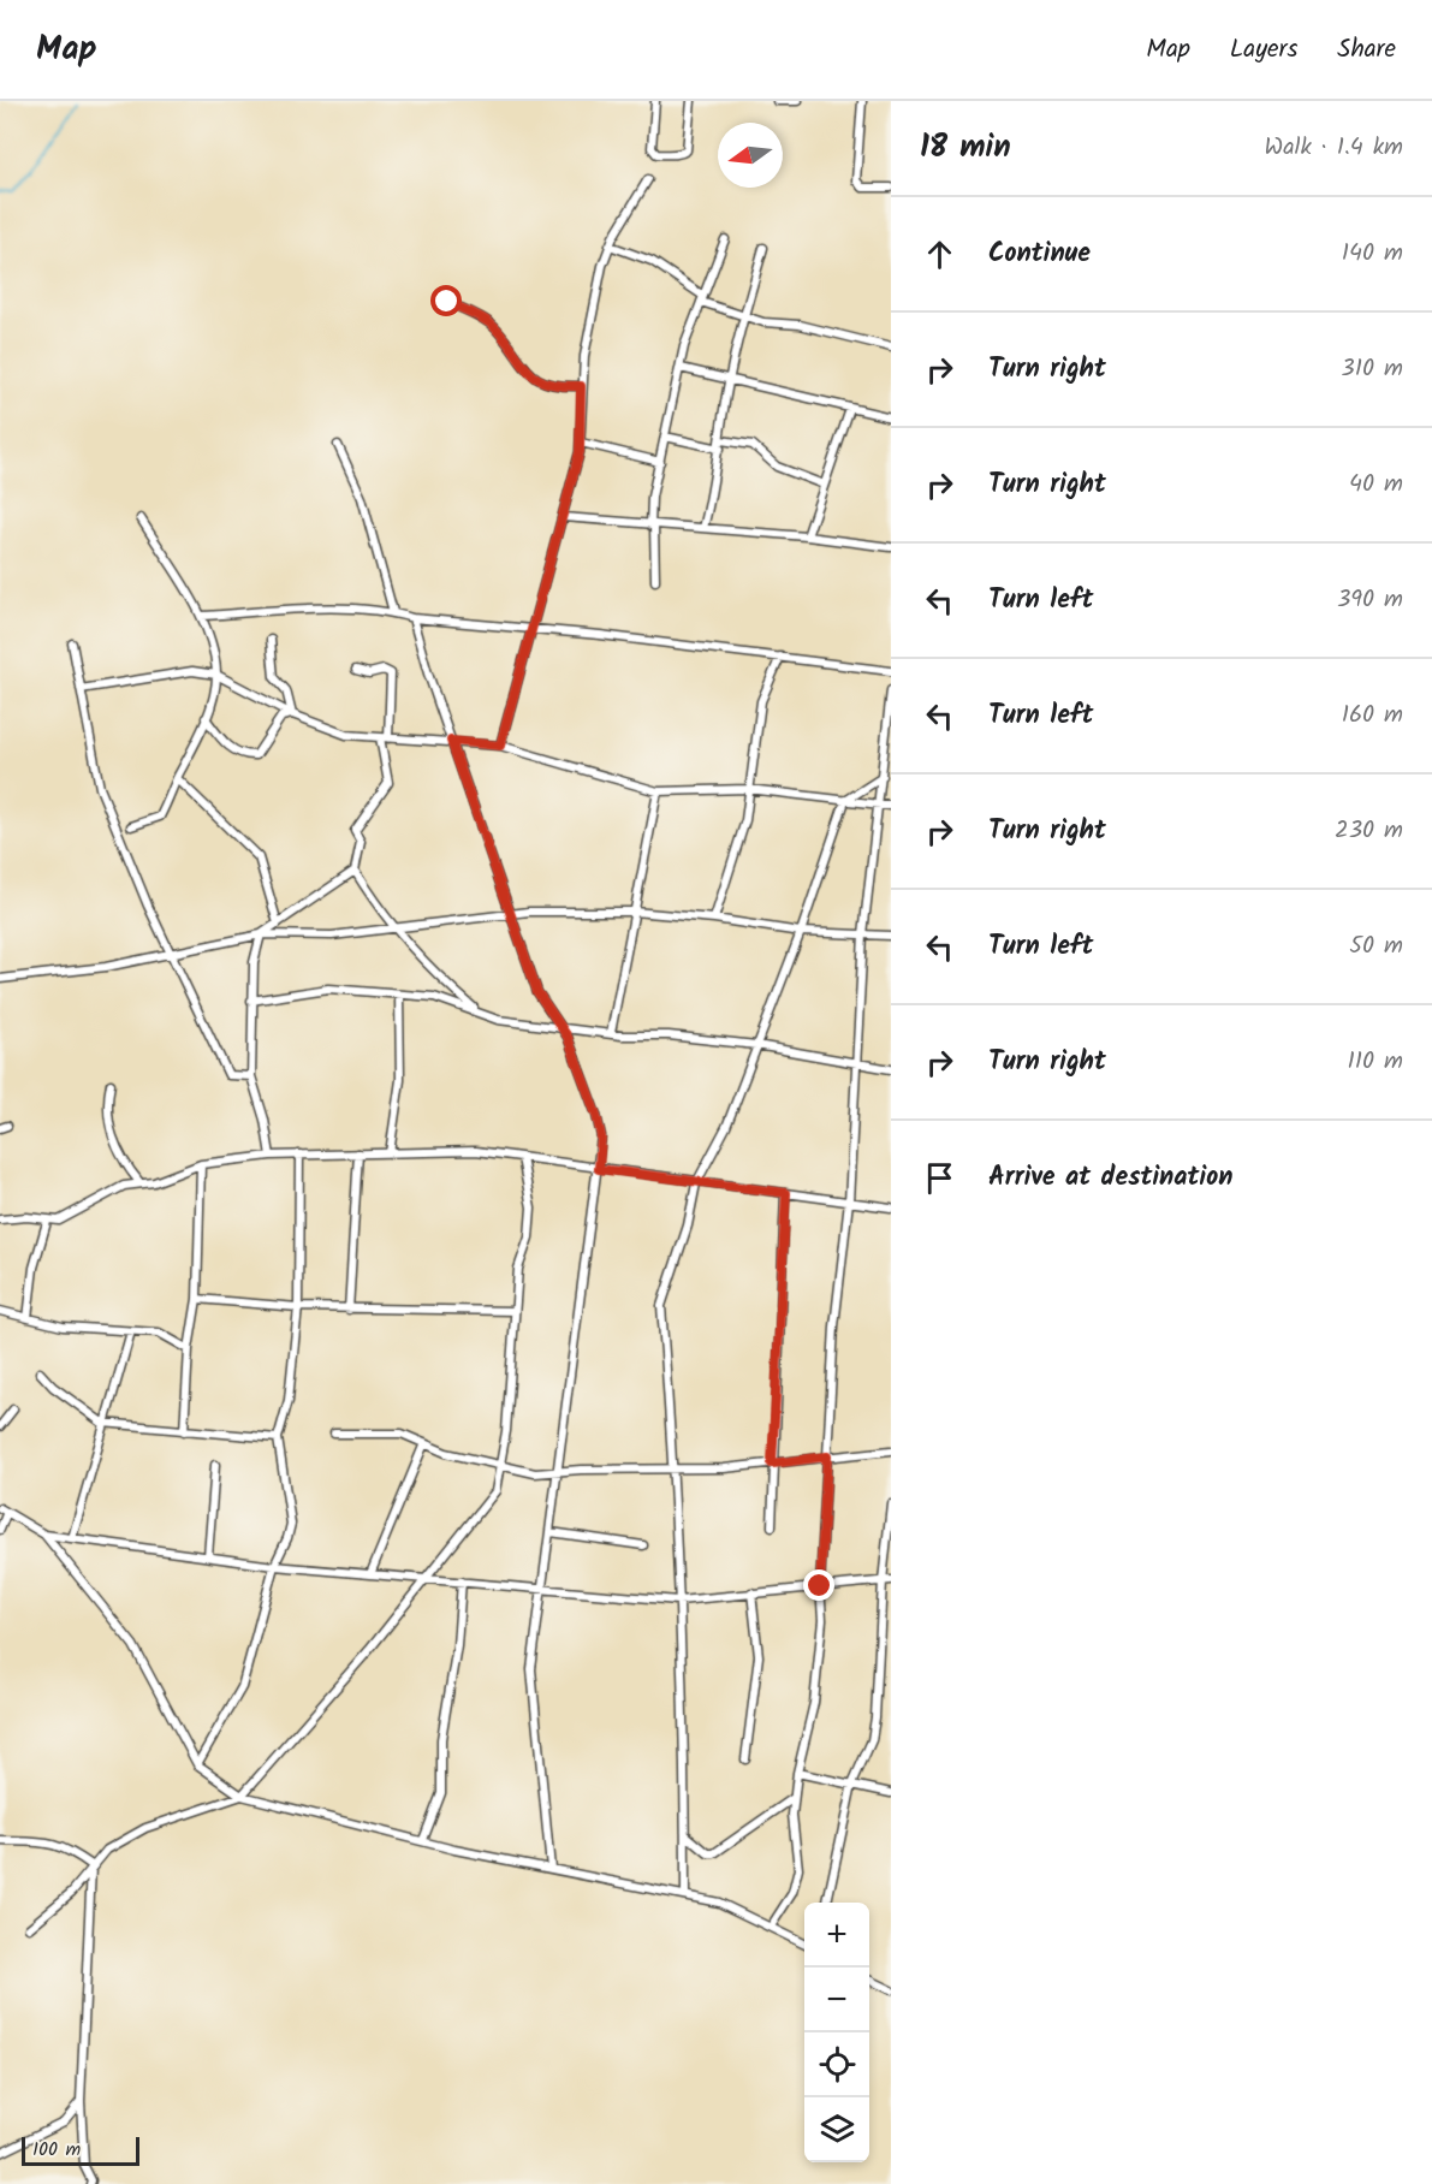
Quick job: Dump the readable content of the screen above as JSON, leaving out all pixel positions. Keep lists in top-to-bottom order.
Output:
{
  "scale_bar": "100 m",
  "north": "left",
  "page": {
    "header": "Map",
    "nav": ["Map", "Layers", "Share"],
    "heading": ["18 min", "Walk · 1.4 km"],
    "list": [
      ["Continue", "140 m"],
      ["Turn right", "310 m"],
      ["Turn right", "40 m"],
      ["Turn left", "390 m"],
      ["Turn left", "160 m"],
      ["Turn right", "230 m"],
      ["Turn left", "50 m"],
      ["Turn right", "110 m"],
      "Arrive at destination"
    ],
    "map_buttons": ["+", "−"],
    "scale": "100 m"
  }
}
